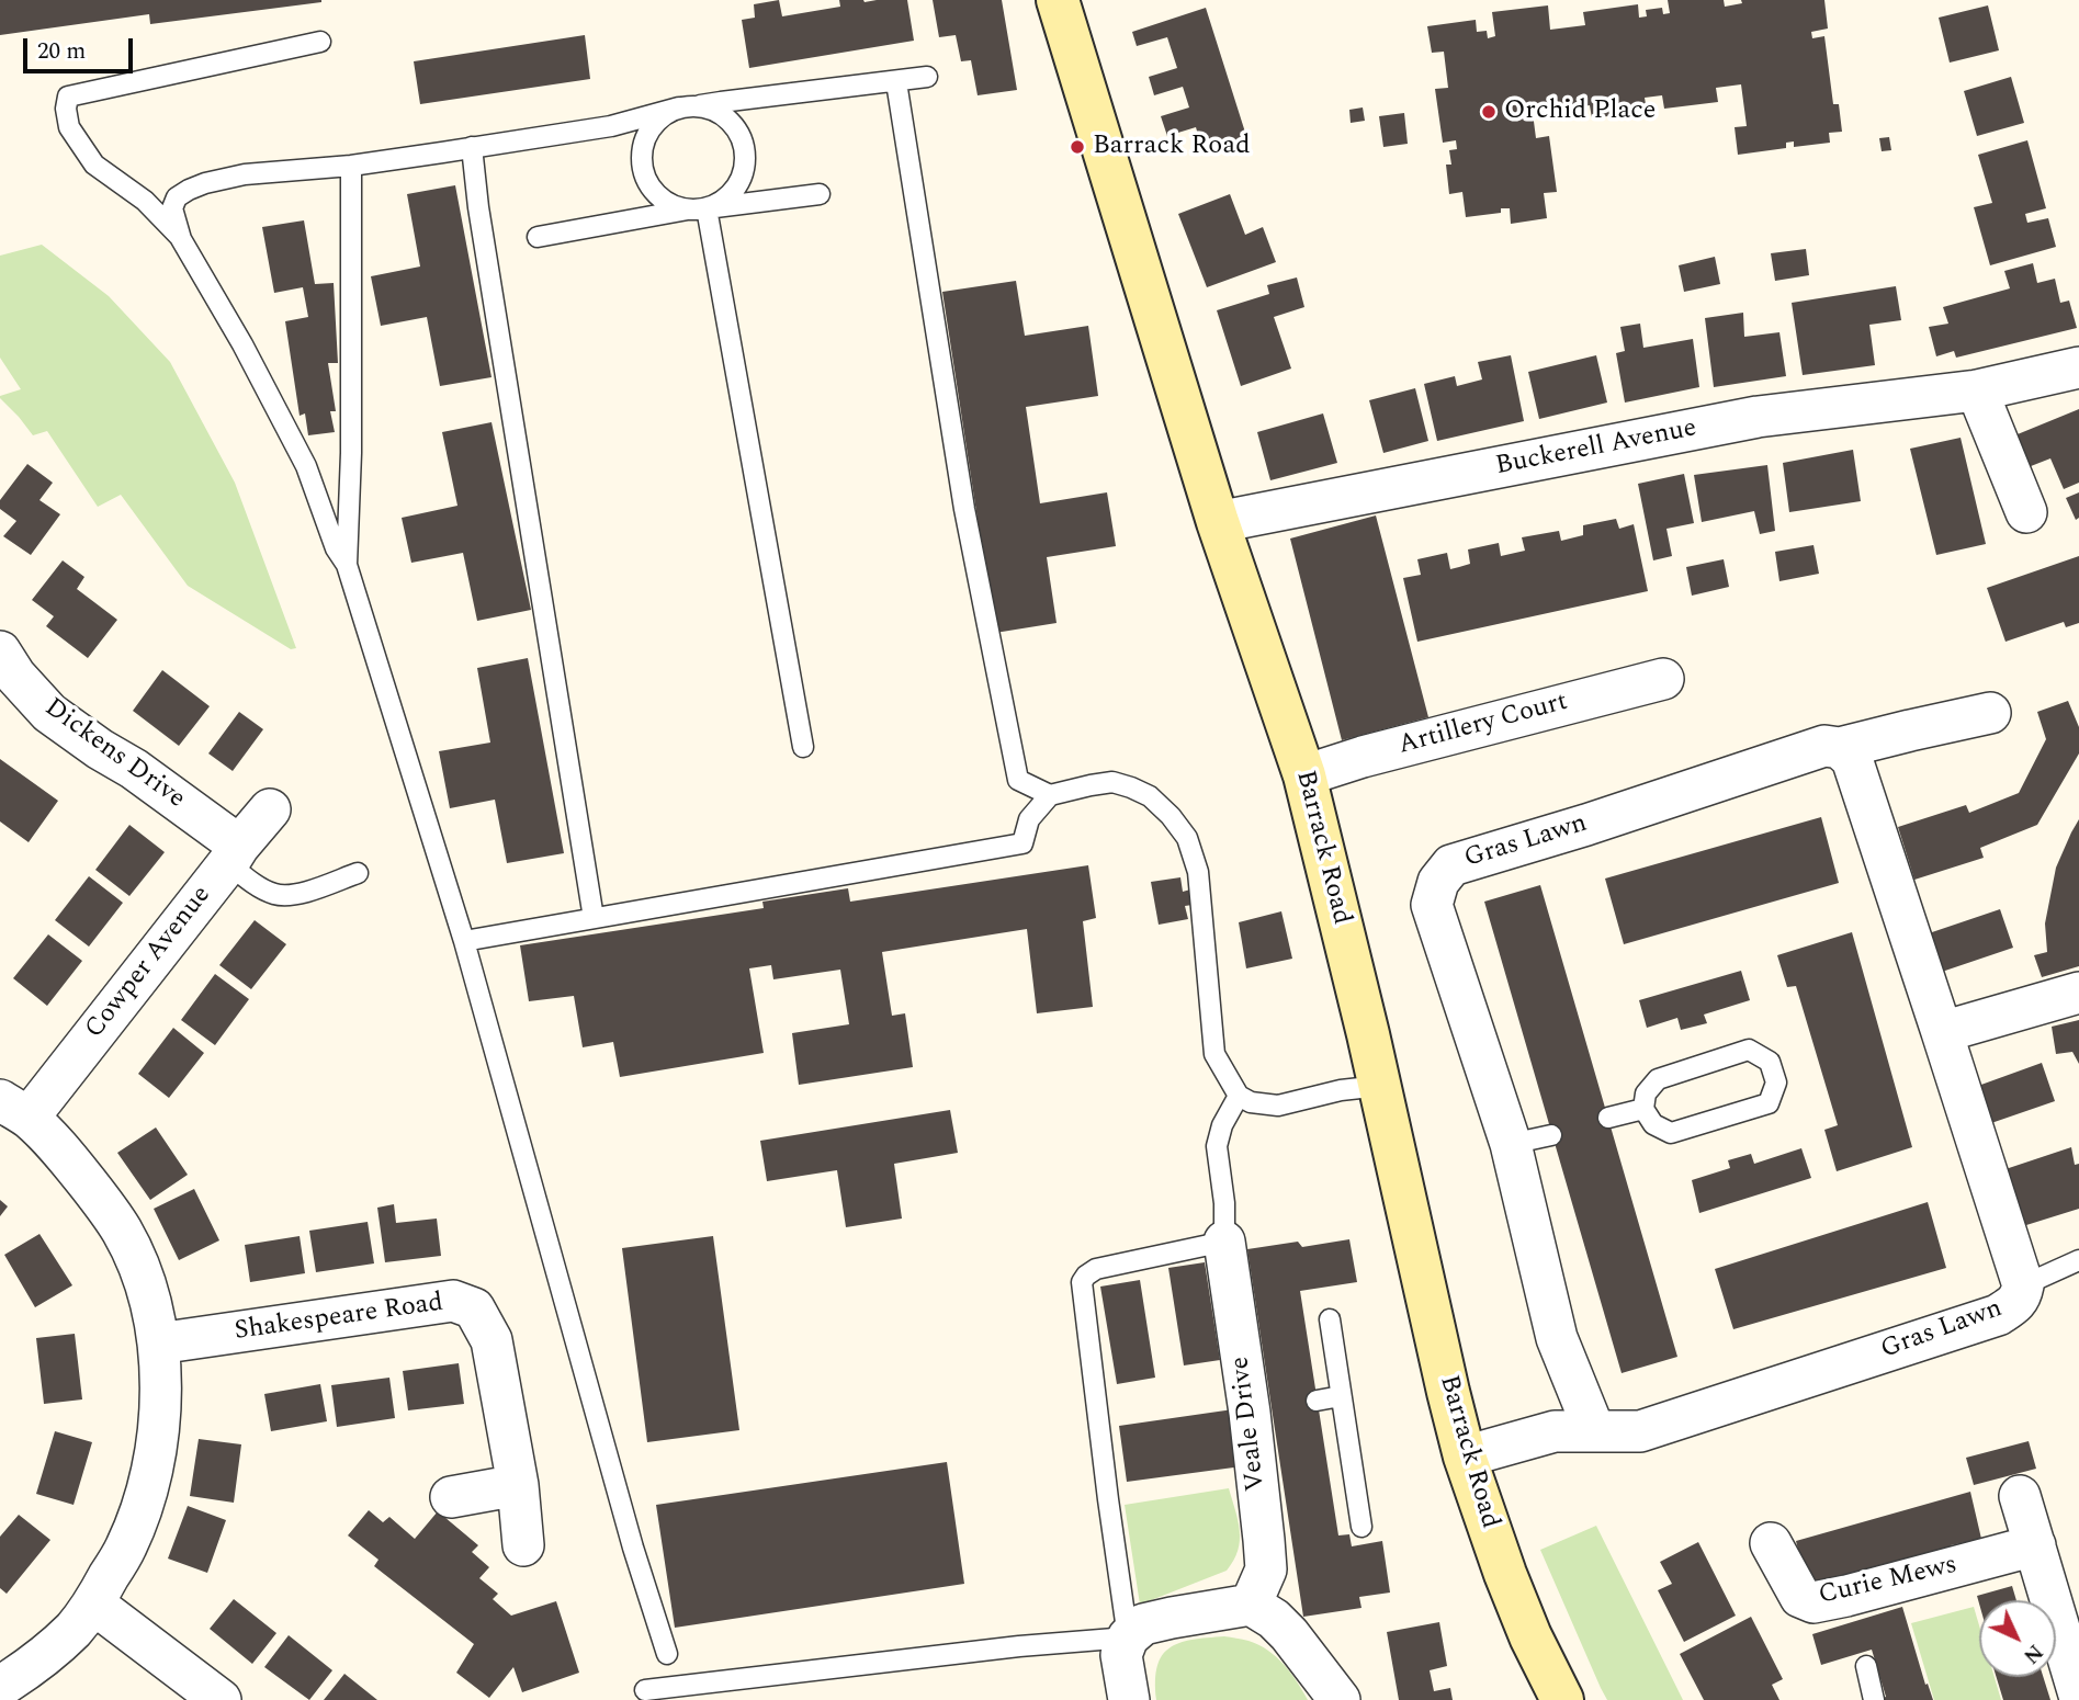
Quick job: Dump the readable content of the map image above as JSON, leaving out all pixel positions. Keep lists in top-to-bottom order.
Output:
{
  "streets": {
    "street": [
      "Buckerell Avenue",
      "Artillery Court",
      "Dickens Drive",
      "Gras Lawn",
      "Barrack Road",
      "Cowper Avenue",
      "Shakespeare Road",
      "Veale Drive",
      "Curie Mews"
    ]
  },
  "crossings": [
    ["Buckerell Avenue", "Barrack Road"],
    ["Artillery Court", "Barrack Road"],
    ["Dickens Drive", "Cowper Avenue"],
    ["Gras Lawn", "Barrack Road"]
  ],
  "places": ["Orchid Place", "Barrack Road"],
  "scale_bar": "20 m",
  "north": "bottom right"
}
